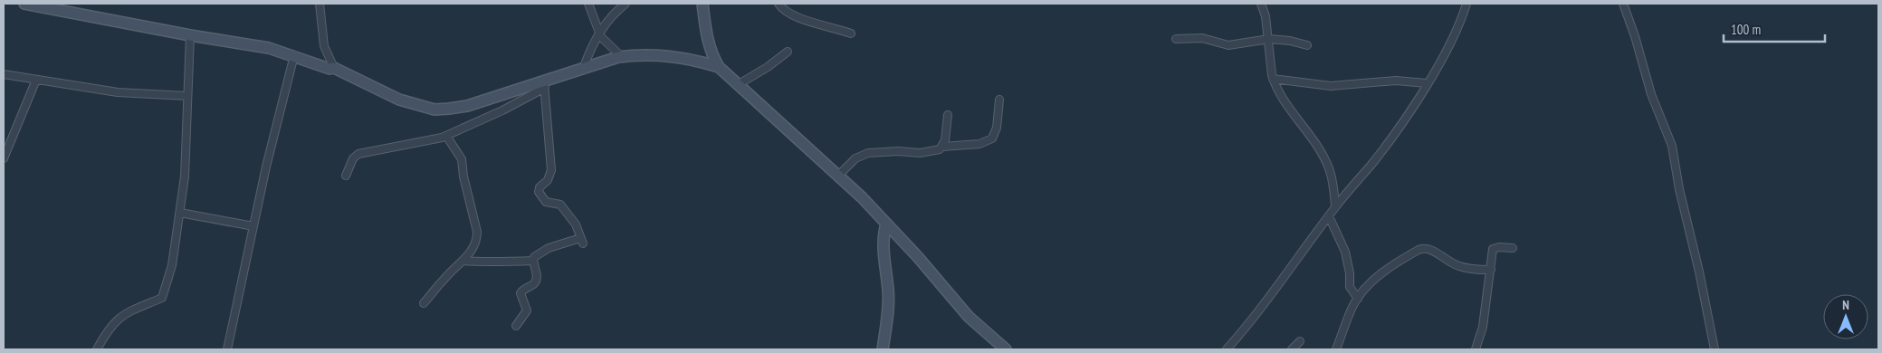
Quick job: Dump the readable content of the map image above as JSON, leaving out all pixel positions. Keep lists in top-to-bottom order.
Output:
{
  "scale_bar": "100 m",
  "north": "top"
}
